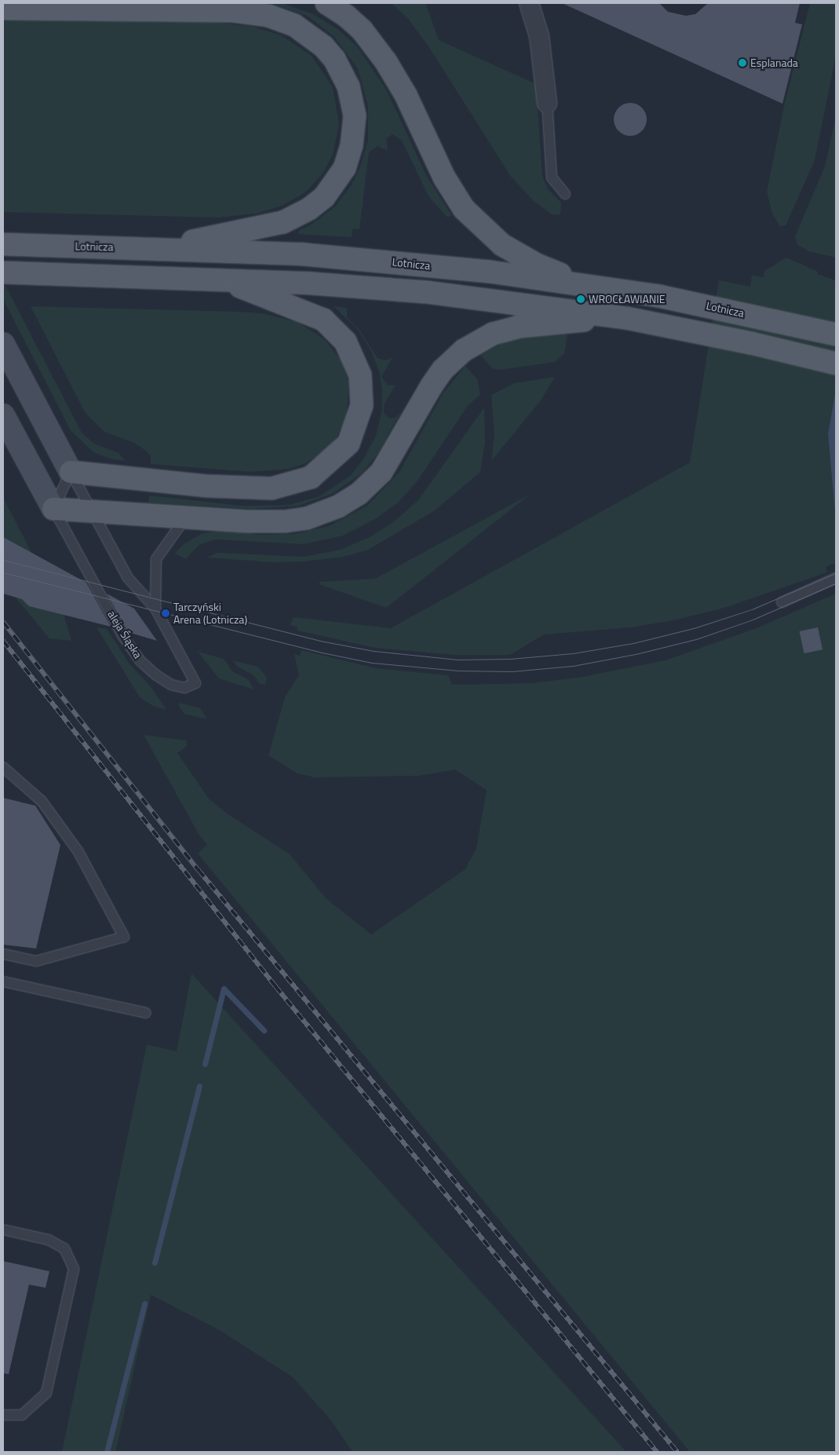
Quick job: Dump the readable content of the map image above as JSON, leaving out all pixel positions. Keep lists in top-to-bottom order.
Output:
{
  "streets": {
    "main road": ["Lotnicza"],
    "street": ["aleja Śląska"]
  },
  "places": ["Esplanada", "WROCŁAWIANIE", "Tarczyński Arena (Lotnicza)"]
}
